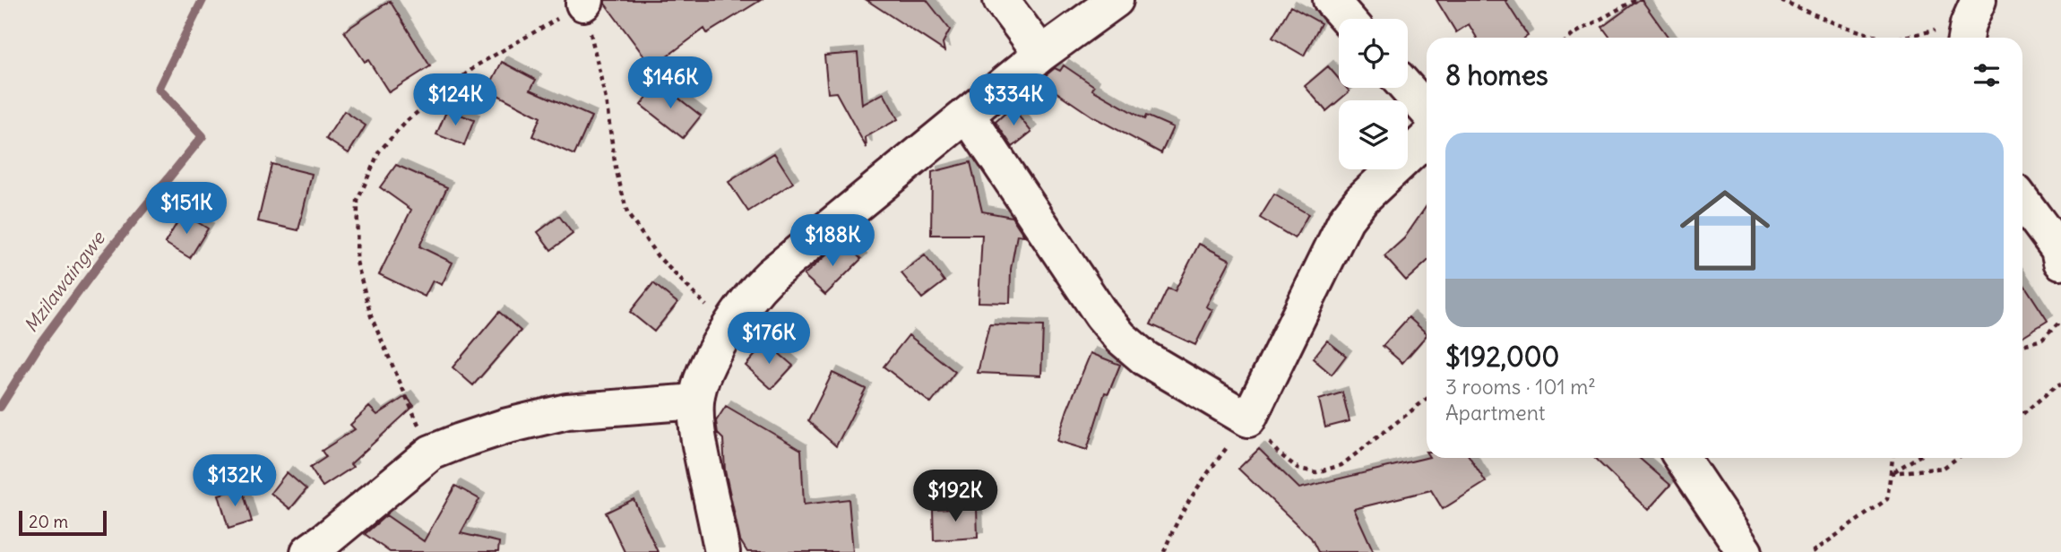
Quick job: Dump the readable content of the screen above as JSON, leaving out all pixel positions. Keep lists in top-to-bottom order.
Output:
{
  "water": ["Mzilawaingwe"],
  "scale_bar": "20 m",
  "page": {
    "heading": "8 homes",
    "price": [
      "$146K",
      "$124K",
      "$334K",
      "$151K",
      "$188K",
      "$176K",
      "$132K",
      "$192K"
    ],
    "list": [
      {
        "name": "$192,000",
        "note": "3 rooms · 101 m² · Apartment"
      }
    ],
    "scale": "20 m"
  }
}
